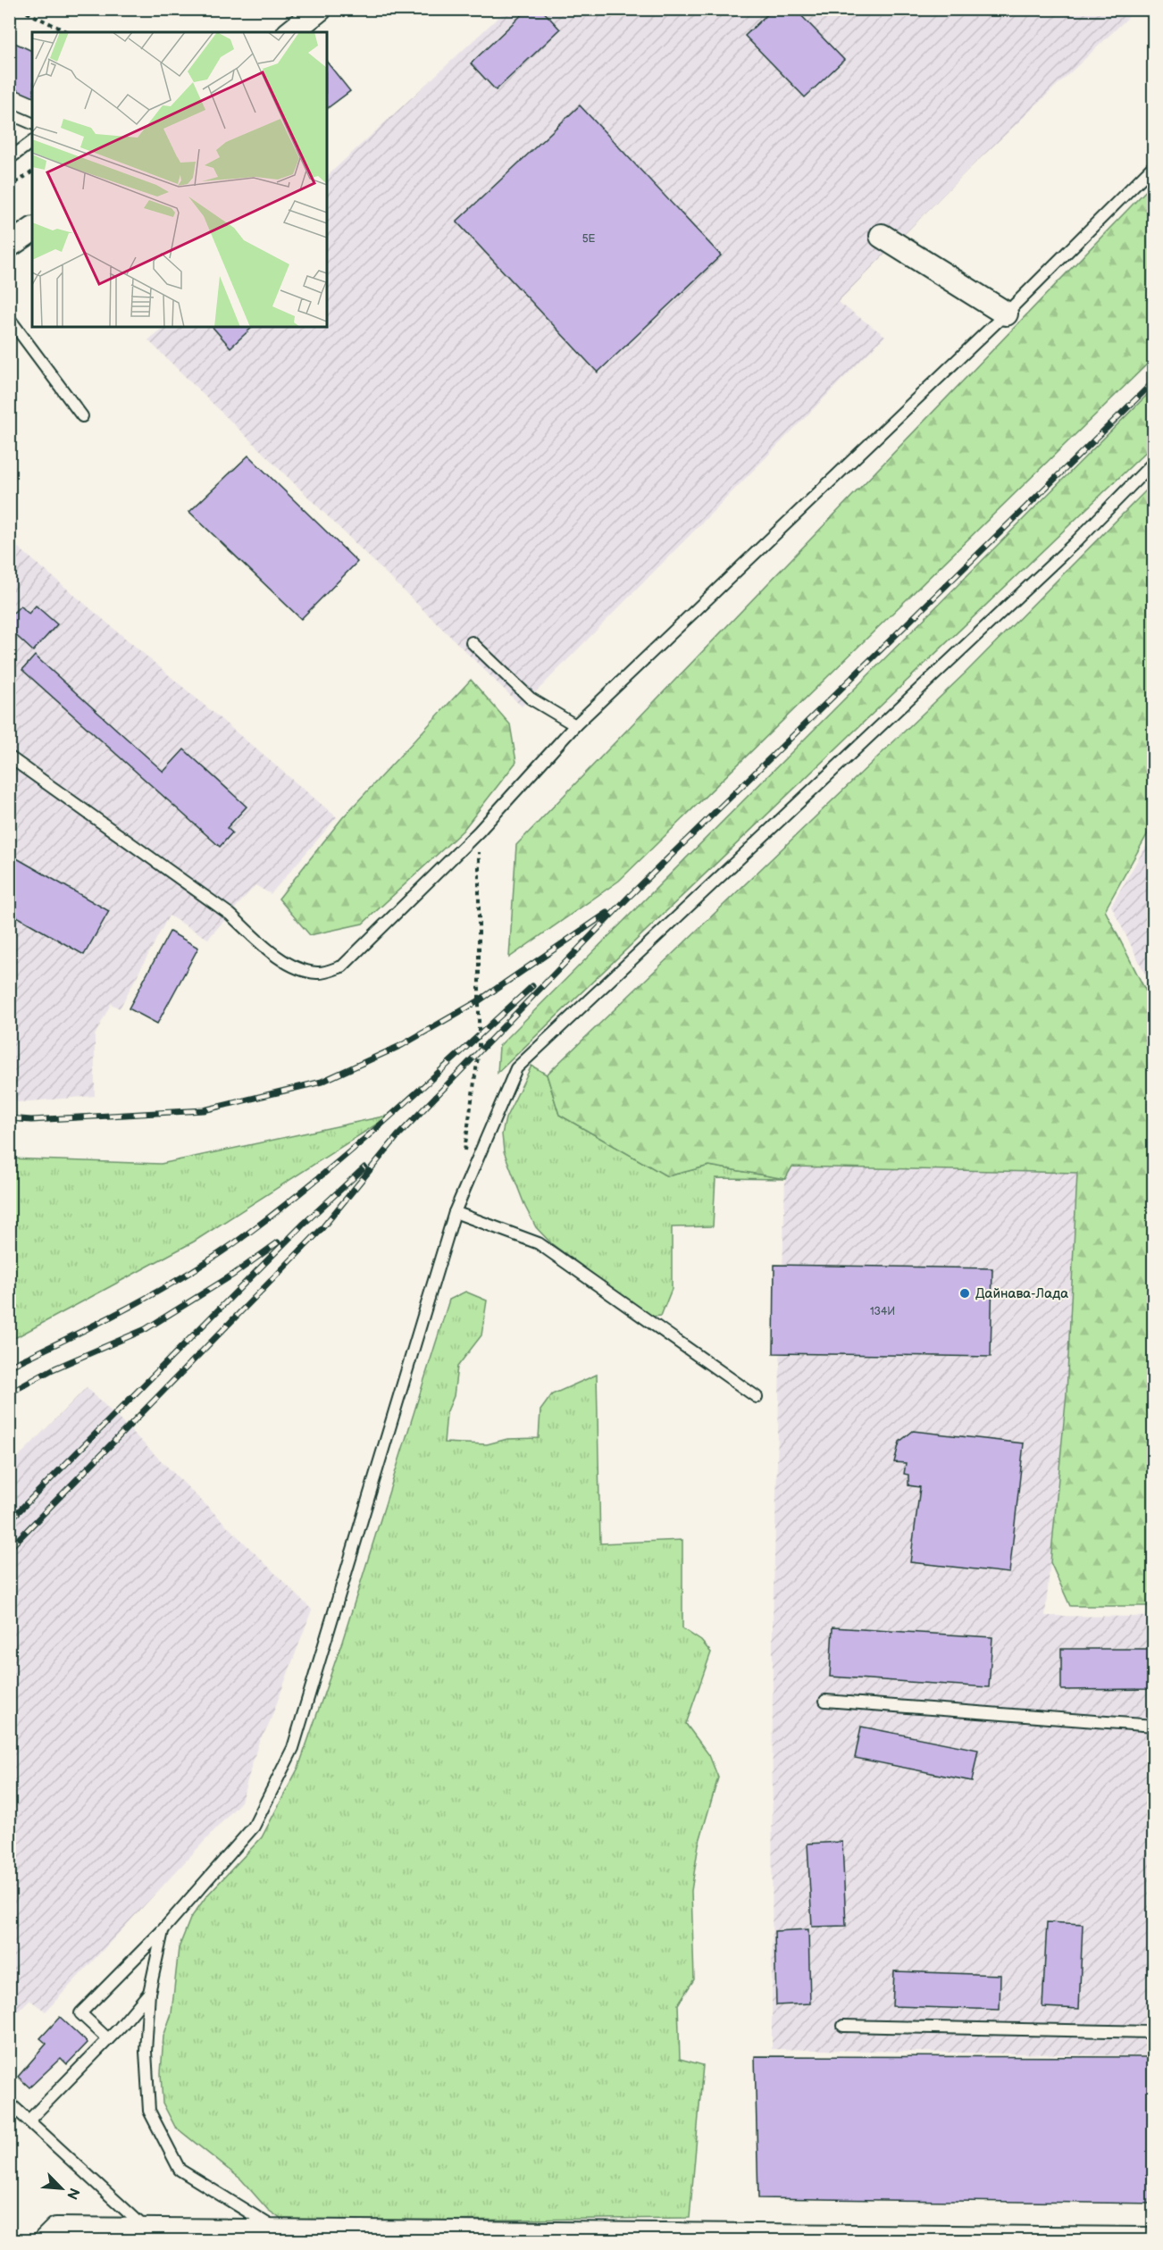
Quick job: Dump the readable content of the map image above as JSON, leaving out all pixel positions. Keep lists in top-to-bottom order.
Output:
{
  "places": ["Дайнава-Лада"],
  "house_numbers": ["5Е", "134И"],
  "north": "bottom right"
}
